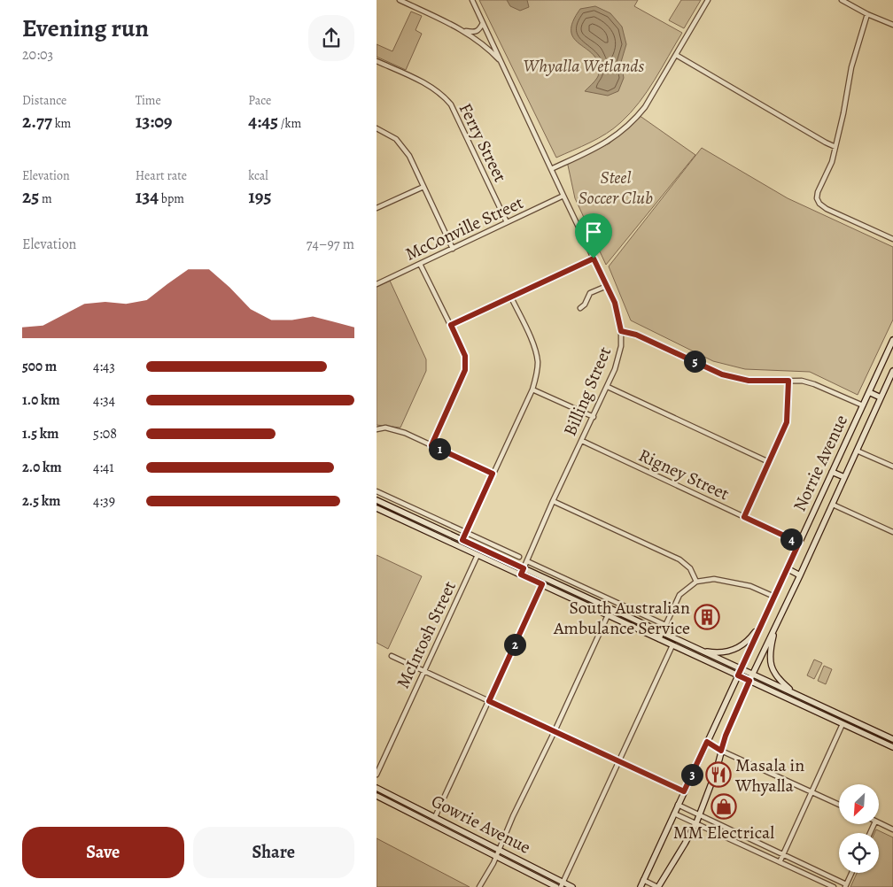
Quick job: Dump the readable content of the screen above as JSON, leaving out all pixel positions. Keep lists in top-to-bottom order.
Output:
{
  "streets": {
    "main road": ["Norrie Avenue", "Gowrie Avenue"],
    "street": [
      "Ferry Street",
      "McConville Street",
      "Billing Street",
      "Rigney Street",
      "McIntosh Street"
    ]
  },
  "crossings": [
    ["Ferry Street", "McConville Street"],
    ["McConville Street", "Billing Street"],
    ["Billing Street", "Rigney Street"],
    ["Norrie Avenue", "Rigney Street"]
  ],
  "parks": ["Whyalla Wetlands", "Steel Soccer Club"],
  "places": {
    "building": ["South Australian Ambulance Service"],
    "restaurant": ["Masala in Whyalla"],
    "shop": ["MM Electrical"]
  },
  "north": "bottom left",
  "page": {
    "heading": ["Evening run", "20:03"],
    "stats": [
      ["Distance", "2.77 km"],
      ["Time", "13:09"],
      ["Pace", "4:45 /km"],
      ["Elevation", "25 m"],
      ["Heart rate", "134 bpm"],
      ["kcal", "195"]
    ],
    "chart": ["Elevation", "74–97 m"],
    "list": [
      {
        "name": "500 m",
        "note": "4:43"
      },
      {
        "name": "1.0 km",
        "note": "4:34"
      },
      {
        "name": "1.5 km",
        "note": "5:08"
      },
      {
        "name": "2.0 km",
        "note": "4:41"
      },
      {
        "name": "2.5 km",
        "note": "4:39"
      }
    ],
    "pins": [
      "5",
      "1",
      "4",
      "2",
      "3"
    ],
    "buttons": ["Save", "Share"]
  }
}
